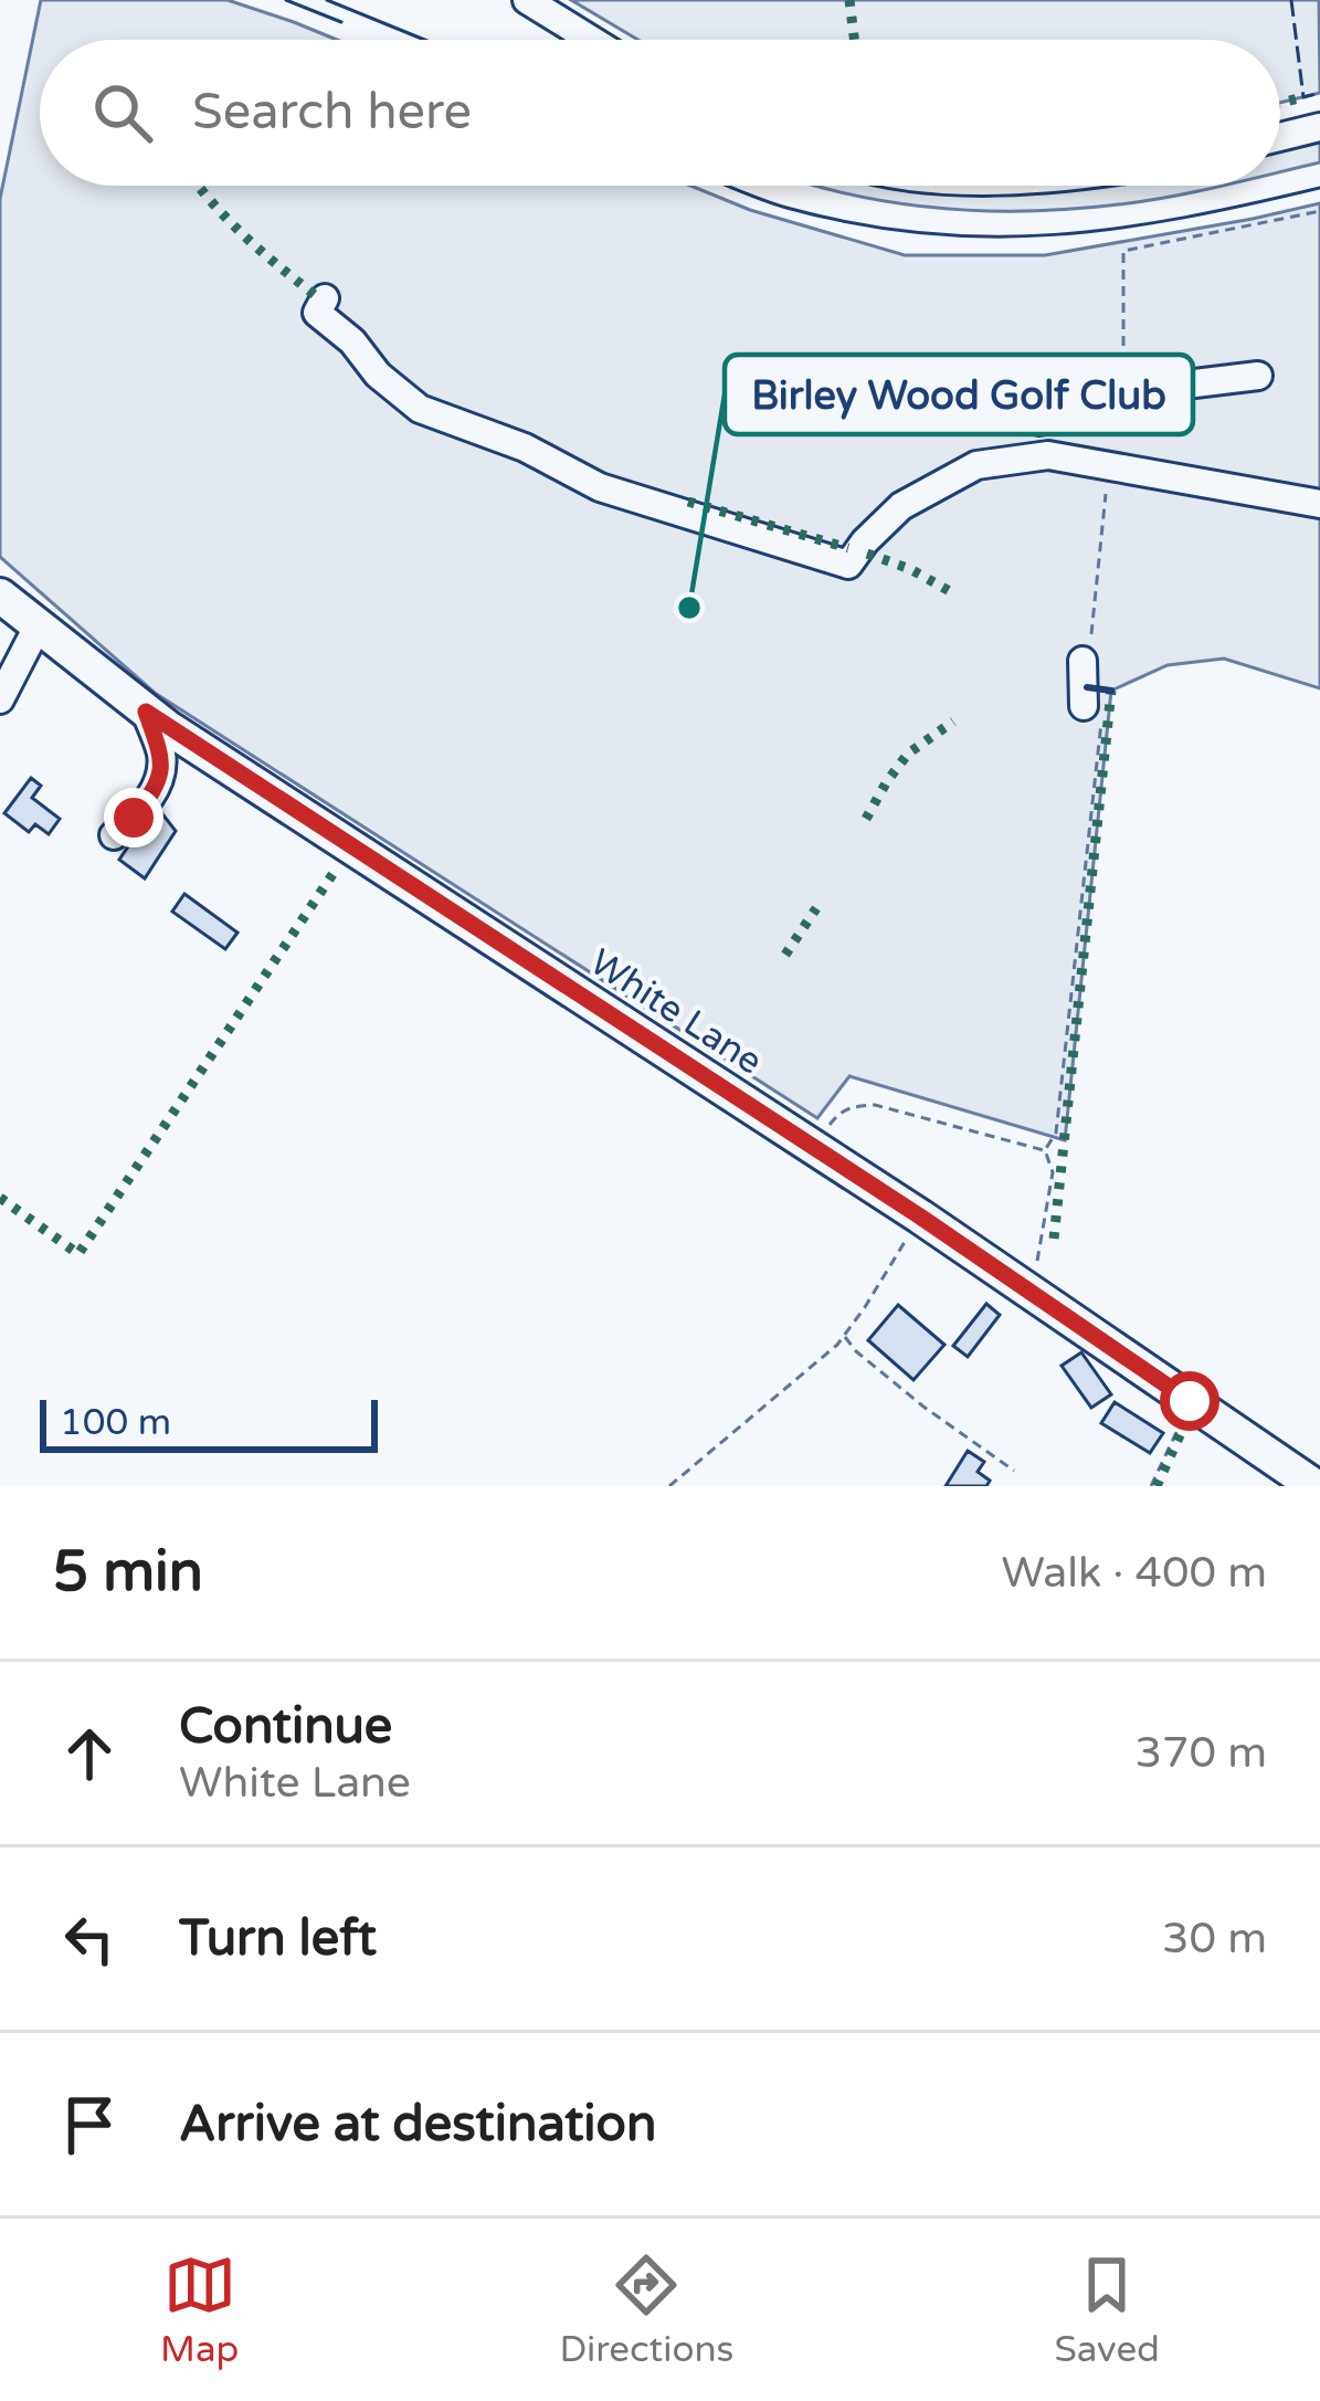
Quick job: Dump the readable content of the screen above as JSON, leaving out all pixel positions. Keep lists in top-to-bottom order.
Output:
{
  "streets": {
    "main road": ["White Lane"]
  },
  "places": ["Birley Wood Golf Club"],
  "scale_bar": "100 m",
  "page": {
    "search": "Search here",
    "scale": "100 m",
    "heading": ["5 min", "Walk · 400 m"],
    "list": [
      ["Continue", "White Lane", "370 m"],
      ["Turn left", "30 m"],
      "Arrive at destination"
    ],
    "nav": ["Map", "Directions", "Saved"]
  }
}
